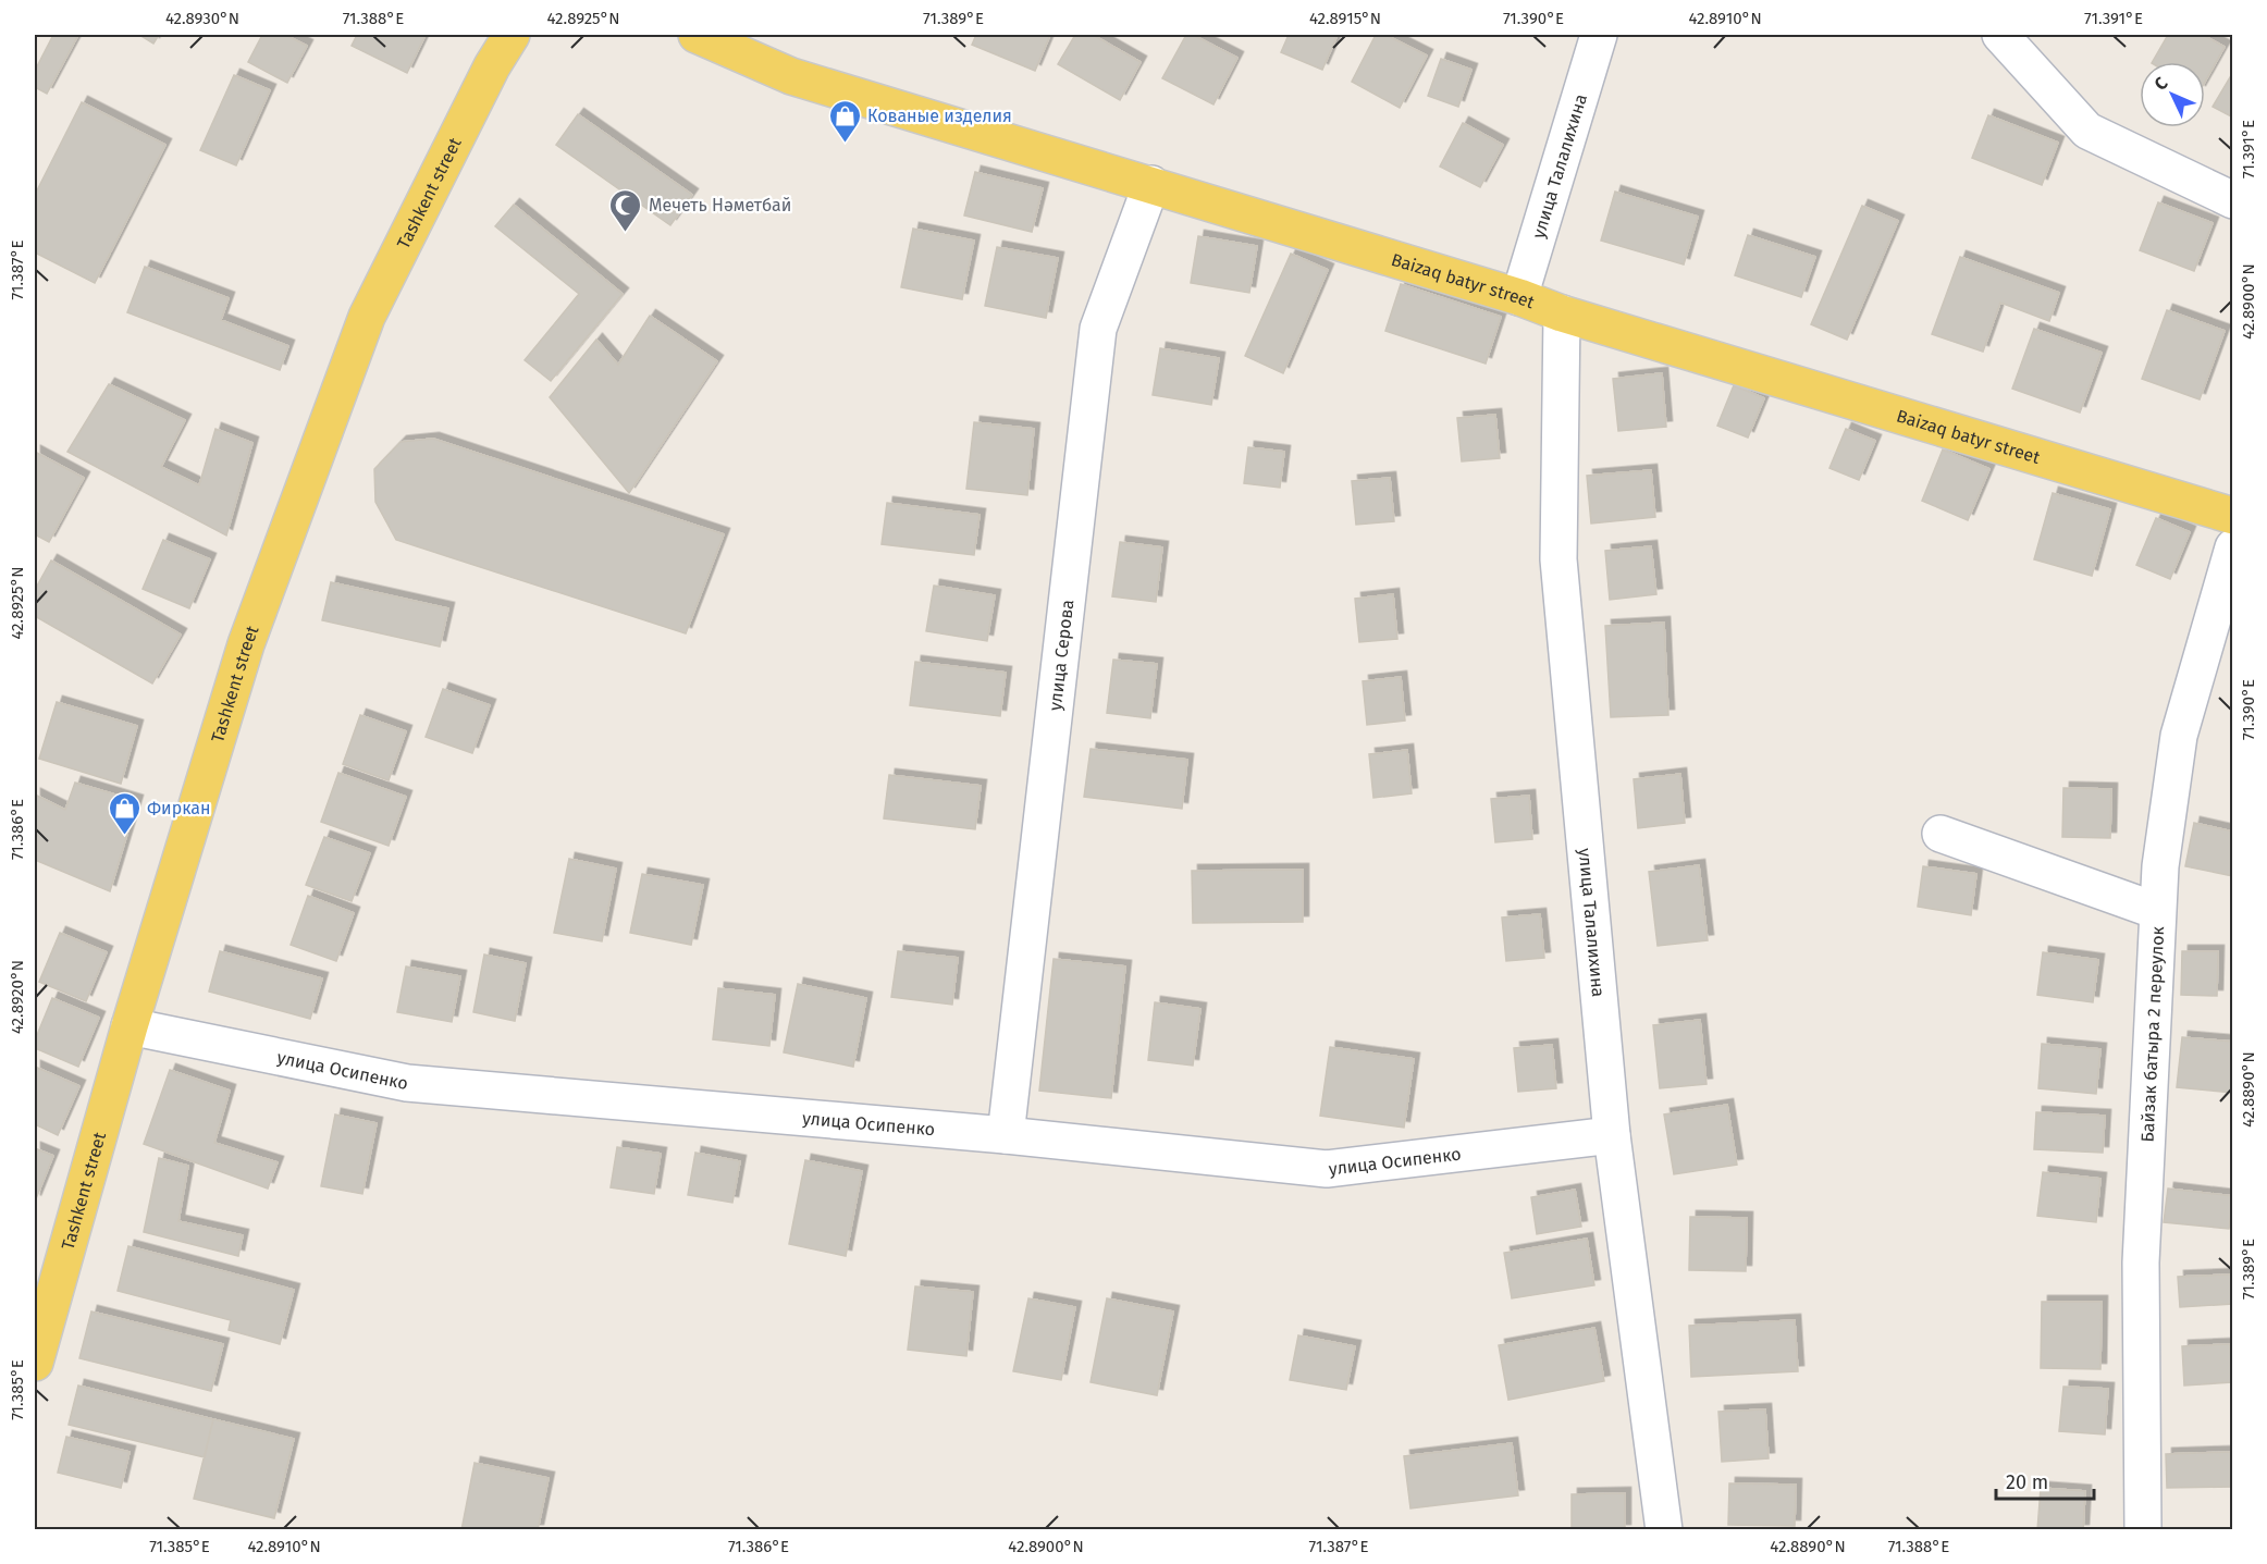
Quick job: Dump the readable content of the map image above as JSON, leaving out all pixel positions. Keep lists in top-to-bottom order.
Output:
{
  "streets": {
    "main road": ["Tashkent street", "Baizaq batyr street"],
    "street": [
      "улица Талалихина",
      "улица Серова",
      "Байзак батыра 2 переулок",
      "улица Осипенко"
    ]
  },
  "crossings": [
    ["улица Талалихина", "Baizaq batyr street"],
    ["улица Талалихина", "улица Осипенко"],
    ["Tashkent street", "улица Осипенко"],
    ["Baizaq batyr street", "улица Серова"],
    ["улица Серова", "улица Осипенко"]
  ],
  "places": {
    "shop": ["Кованые изделия", "Фиркан"],
    "mosque": ["Мечеть Нәметбай"]
  },
  "scale_bar": "20 m",
  "north": "top left",
  "coordinates": [
    "42.8930°N",
    "71.388°E",
    "42.8925°N",
    "71.389°E",
    "42.8915°N",
    "71.390°E",
    "42.8910°N",
    "71.391°E",
    "71.387°E",
    "42.8900°N",
    "71.386°E",
    "42.8920°N",
    "42.8890°N",
    "71.385°E"
  ]
}
